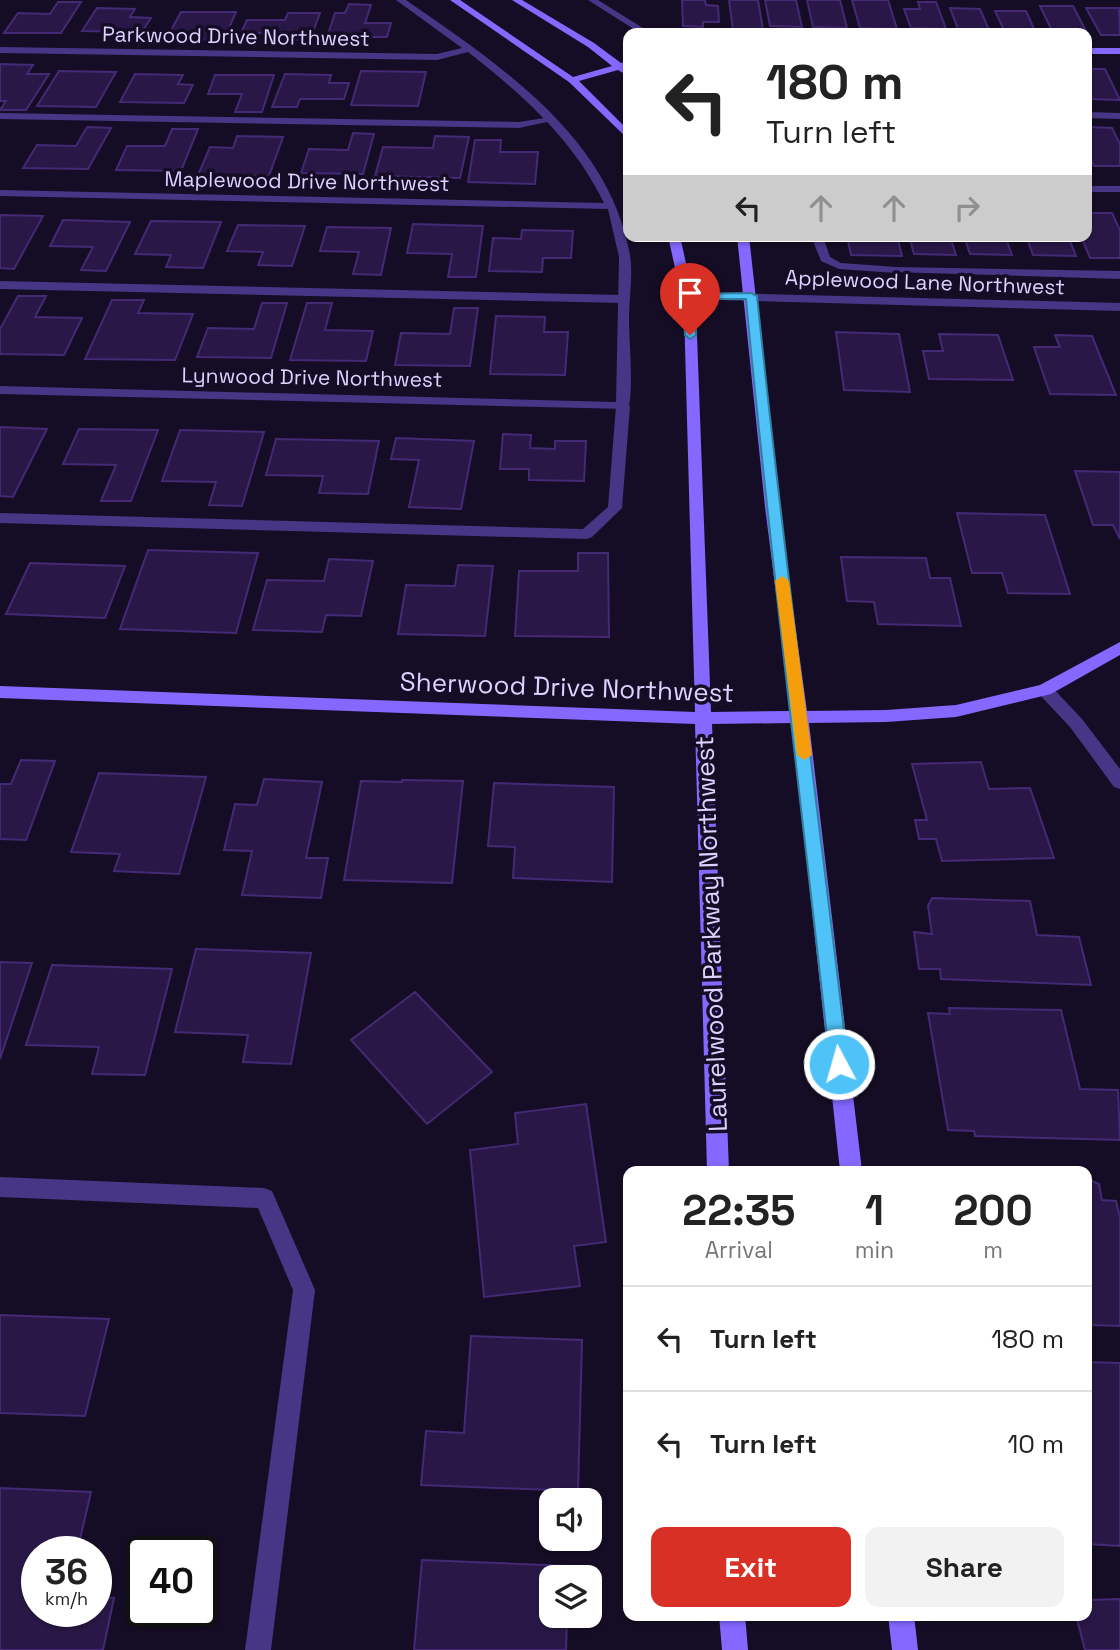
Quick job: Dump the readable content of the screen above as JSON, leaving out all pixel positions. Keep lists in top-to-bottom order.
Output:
{
  "streets": {
    "street": [
      "Parkwood Drive Northwest",
      "Maplewood Drive Northwest",
      "Applewood Lane Northwest",
      "Lynwood Drive Northwest",
      "Sherwood Drive Northwest",
      "Laurelwood Parkway Northwest"
    ]
  },
  "crossings": [
    ["Applewood Lane Northwest", "Laurelwood Parkway Northwest"],
    ["Sherwood Drive Northwest", "Laurelwood Parkway Northwest"]
  ],
  "page": {
    "turn": ["180 m", "Turn left"],
    "eta": [
      "22:35",
      "Arrival",
      "1",
      "min",
      "200",
      "m"
    ],
    "list": [
      {
        "name": "Turn left",
        "value": "180 m"
      },
      {
        "name": "Turn left",
        "value": "10 m"
      }
    ],
    "buttons": ["Exit", "Share"],
    "speed": "36 km/h",
    "limit": "40"
  }
}
